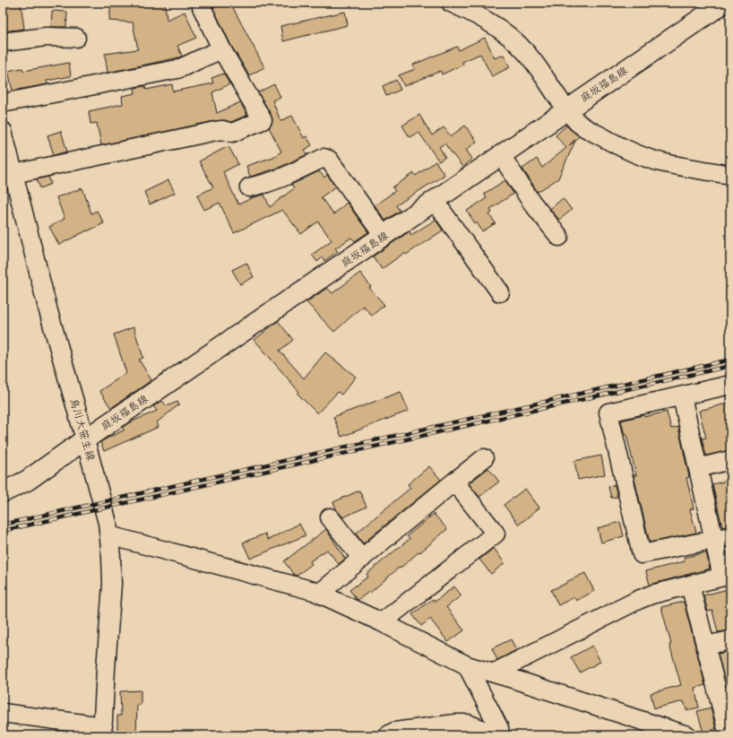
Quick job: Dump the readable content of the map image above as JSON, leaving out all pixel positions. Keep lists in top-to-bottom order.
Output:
{
  "streets": {
    "main road": ["庭坂福島線"],
    "street": ["鳥川大笹生線"]
  },
  "crossings": [
    ["庭坂福島線", "鳥川大笹生線"]
  ]
}
